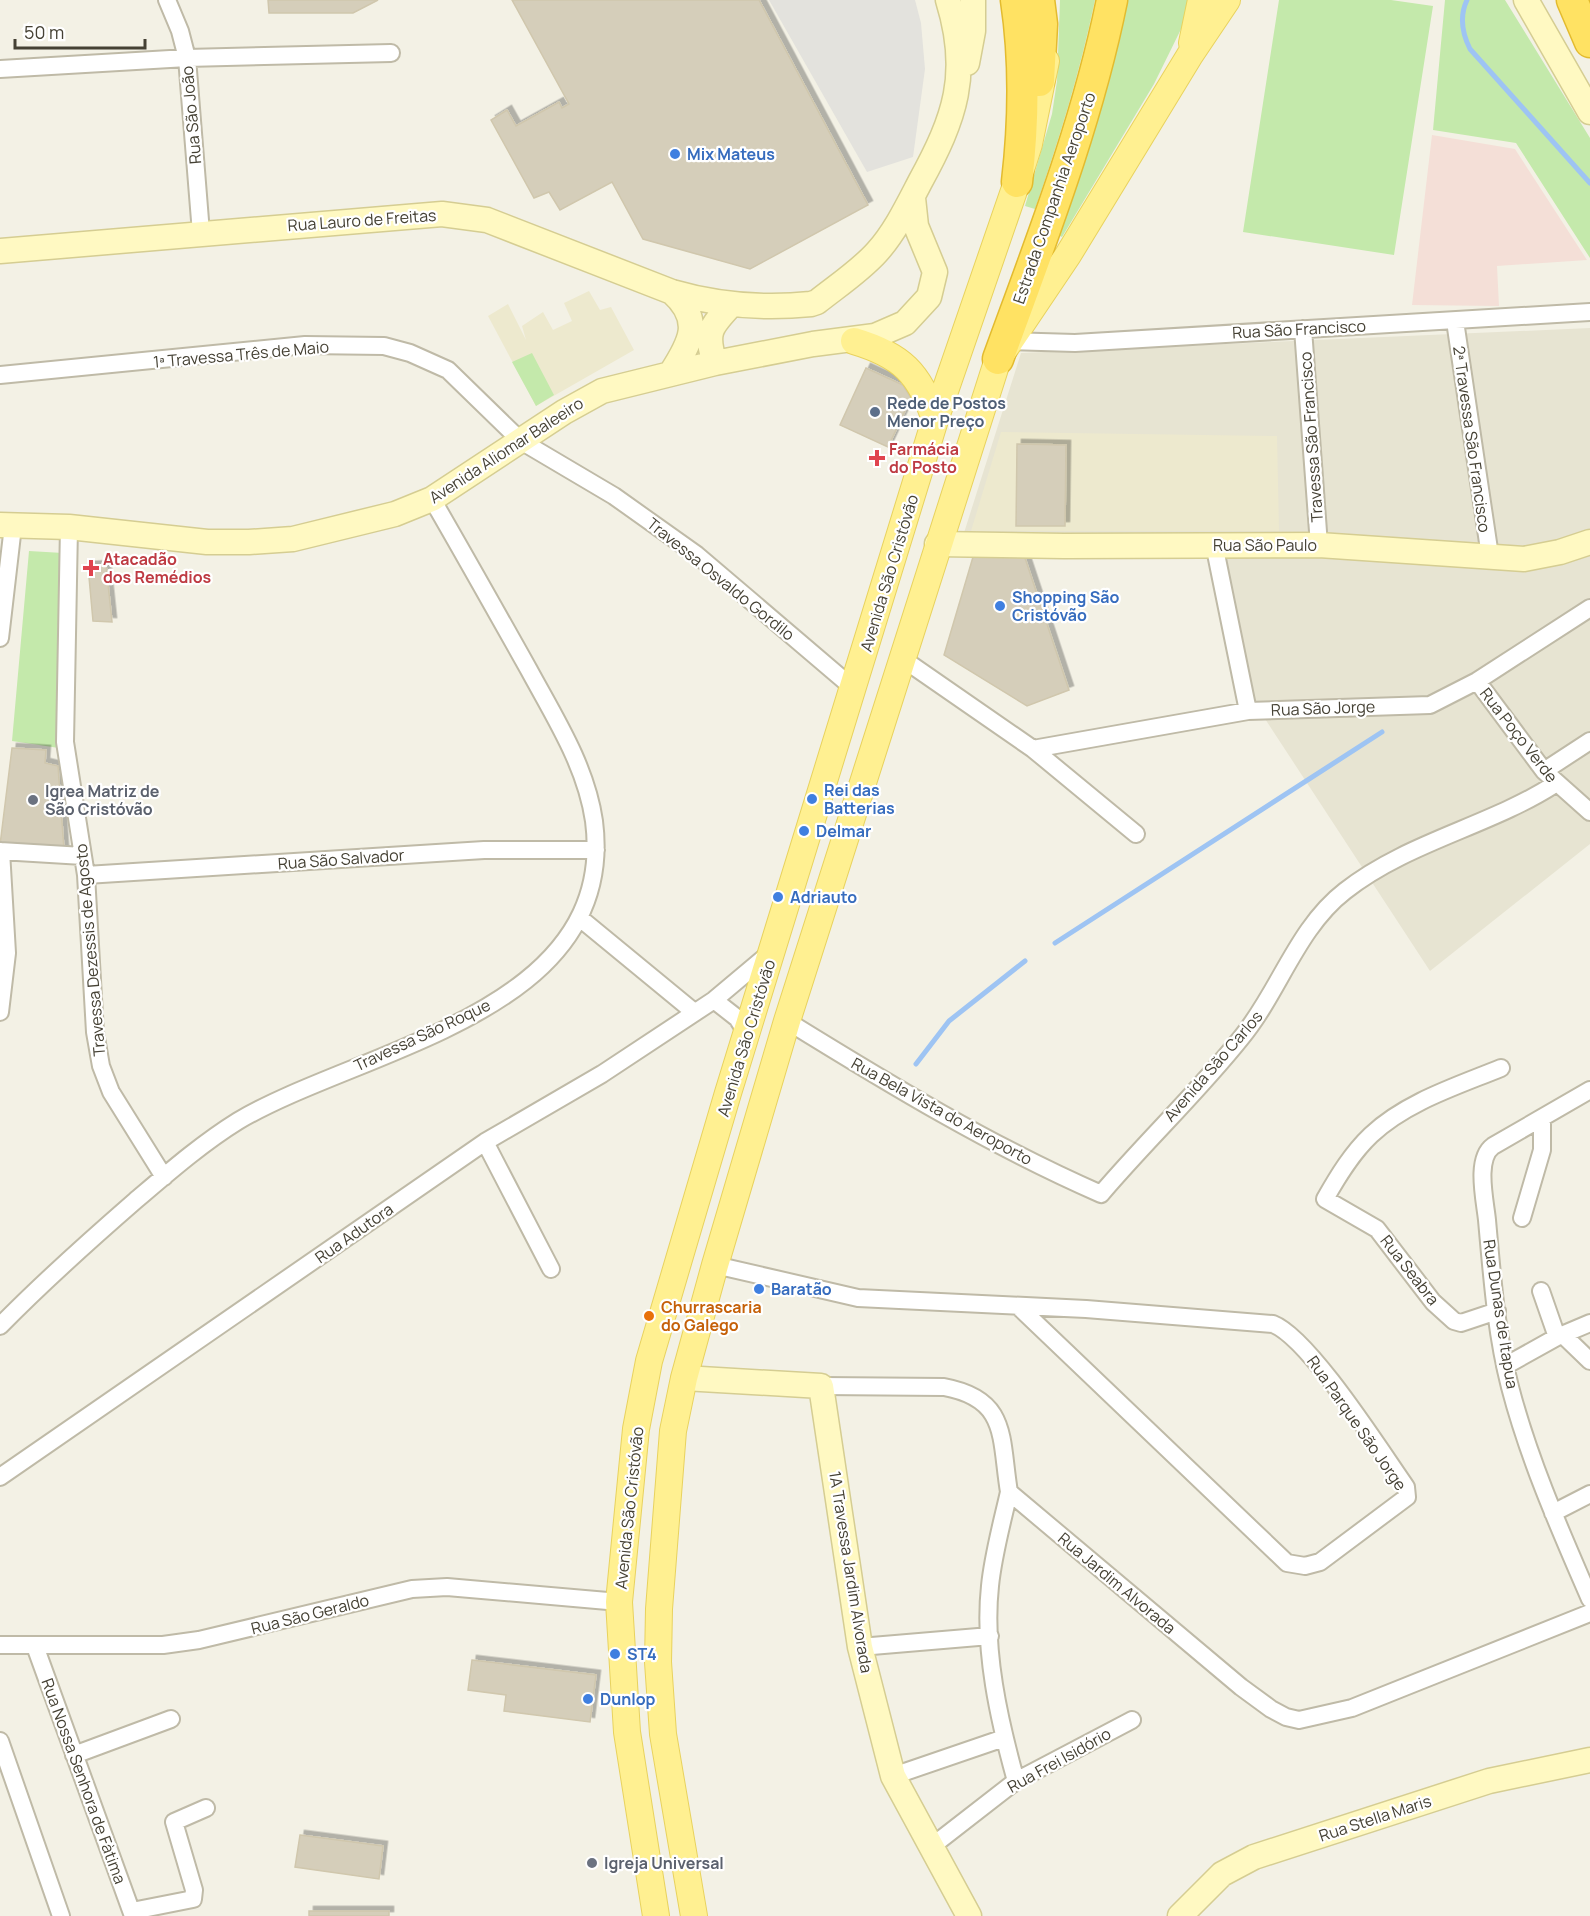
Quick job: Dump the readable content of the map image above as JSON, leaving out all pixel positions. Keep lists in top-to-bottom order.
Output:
{
  "streets": {
    "highway": ["Estrada Companhia Aeroporto"],
    "main road": [
      "Rua Lauro de Freitas",
      "Avenida Aliomar Baleeiro",
      "Rua São Paulo",
      "Avenida São Cristóvão",
      "1A Travessa Jardim Alvorada",
      "Rua Stella Maris"
    ],
    "street": [
      "Rua São João",
      "Rua São Francisco",
      "1ª Travessa Três de Maio",
      "Travessa São Francisco",
      "2ª Travessa São Francisco",
      "Travessa Osvaldo Gordilo",
      "Rua São Jorge",
      "Rua Poço Verde",
      "Rua São Salvador",
      "Travessa Dezessis de Agosto",
      "Travessa São Roque",
      "Avenida São Carlos",
      "Rua Bela Vista do Aeroporto",
      "Rua Adutora",
      "Rua Seabra",
      "Rua Dunas de Itapua",
      "Rua Parque São Jorge",
      "Rua Jardim Alvorada",
      "Rua São Geraldo",
      "Rua Frei Isidório",
      "Rua Nossa Senhora de Fàtima"
    ]
  },
  "crossings": [
    ["Rua São João", "Rua Lauro de Freitas"],
    ["Estrada Companhia Aeroporto", "Rua São Francisco"],
    ["Estrada Companhia Aeroporto", "Avenida São Cristóvão"],
    ["Rua São Francisco", "Travessa São Francisco"],
    ["Rua São Francisco", "2ª Travessa São Francisco"],
    ["Rua São Francisco", "Avenida São Cristóvão"],
    ["1ª Travessa Três de Maio", "Avenida Aliomar Baleeiro"],
    ["1ª Travessa Três de Maio", "Travessa Osvaldo Gordilo"],
    ["Travessa São Francisco", "Rua São Paulo"],
    ["2ª Travessa São Francisco", "Rua São Paulo"],
    ["Avenida Aliomar Baleeiro", "Travessa Osvaldo Gordilo"],
    ["Avenida Aliomar Baleeiro", "Travessa Dezessis de Agosto"],
    ["Avenida Aliomar Baleeiro", "Travessa São Roque"],
    ["Rua São Paulo", "Avenida São Cristóvão"],
    ["Avenida São Cristóvão", "Travessa Osvaldo Gordilo"],
    ["Avenida São Cristóvão", "Rua Bela Vista do Aeroporto"],
    ["Avenida São Cristóvão", "Rua Adutora"],
    ["Avenida São Cristóvão", "Rua Parque São Jorge"],
    ["Avenida São Cristóvão", "Rua São Geraldo"],
    ["Rua São Jorge", "Rua Poço Verde"],
    ["Rua Poço Verde", "Avenida São Carlos"],
    ["Rua São Salvador", "Travessa Dezessis de Agosto"],
    ["Rua São Salvador", "Travessa São Roque"],
    ["Travessa Dezessis de Agosto", "Travessa São Roque"],
    ["Avenida São Carlos", "Rua Bela Vista do Aeroporto"],
    ["Rua Seabra", "Rua Dunas de Itapua"],
    ["1A Travessa Jardim Alvorada", "Rua Frei Isidório"],
    ["Rua São Geraldo", "Rua Nossa Senhora de Fàtima"]
  ],
  "places": {
    "other": [
      "Mix Mateus",
      "Rede de Postos Menor Preço",
      "Shopping São Cristóvão",
      "Rei das Batterias",
      "Igrea Matriz de São Cristóvão",
      "Delmar",
      "Adriauto",
      "Baratão",
      "Churrascaria do Galego",
      "ST4",
      "Dunlop",
      "Igreja Universal"
    ],
    "health": ["Farmácia do Posto", "Atacadão dos Remédios"]
  },
  "scale_bar": "50 m"
}
